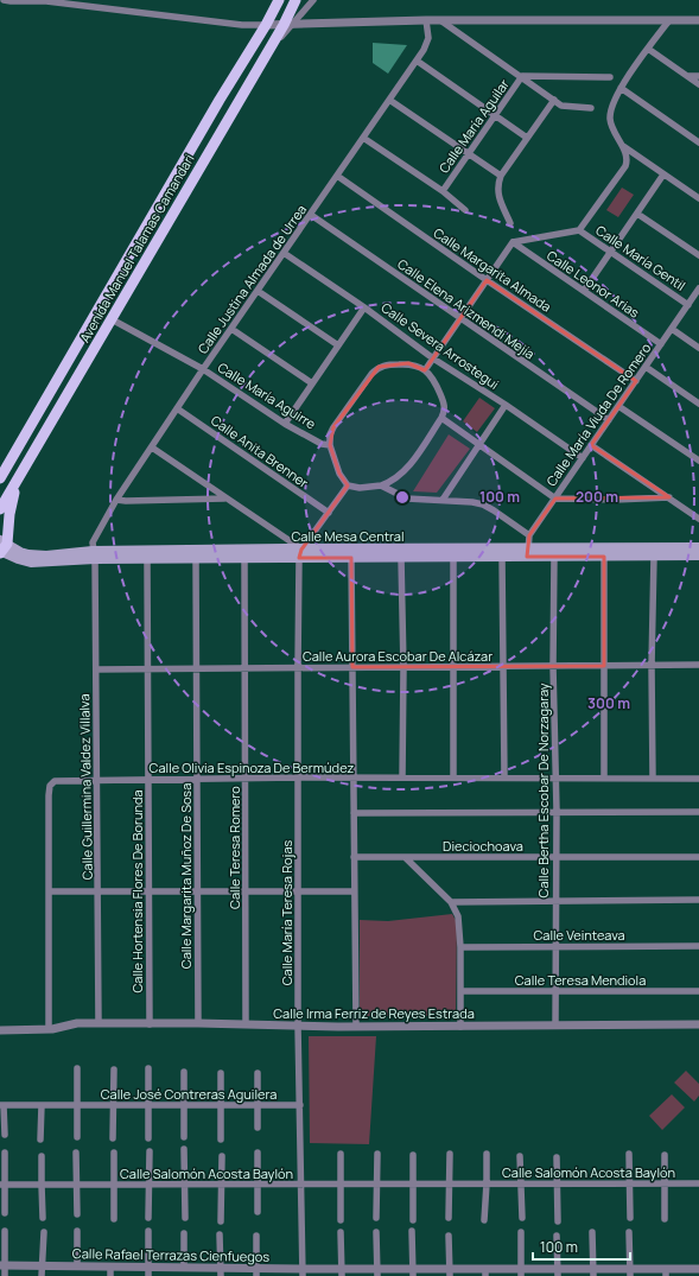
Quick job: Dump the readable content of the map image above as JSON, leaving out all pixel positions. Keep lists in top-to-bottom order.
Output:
{
  "streets": {
    "main road": ["Avenida Manuel Talamas Camandari", "Calle Mesa Central"],
    "street": [
      "Calle María Aguilar",
      "Calle María Gentil",
      "Calle Margarita Almada",
      "Calle Justina Almada de Urrea",
      "Calle Leonor Arias",
      "Calle Elena Arizmendi Mejía",
      "Calle Severa Arrostegui",
      "Calle María Aguirre",
      "Calle María Viuda De Romero",
      "Calle Anita Brenner",
      "Calle Aurora Escobar De Alcázar",
      "Calle Olivia Espinoza De Bermúdez",
      "Calle Guillermina Valdez Villalva",
      "Calle Bertha Escobar De Norzagaray",
      "Dieciochoava",
      "Calle Teresa Romero",
      "Calle Margarita Muñoz De Sosa",
      "Calle Hortensia Flores De Borunda",
      "Calle María Teresa Rojas",
      "Calle Veinteava",
      "Calle Teresa Mendiola",
      "Calle Irma Ferriz de Reyes Estrada",
      "Calle José Contreras Aguilera",
      "Calle Salomón Acosta Baylón",
      "Calle Rafael Terrazas Cienfuegos"
    ]
  },
  "crossings": [
    ["Avenida Manuel Talamas Camandari", "Calle María Aguirre"],
    ["Calle María Gentil", "Calle María Viuda De Romero"],
    ["Calle Margarita Almada", "Calle Justina Almada de Urrea"],
    ["Calle Margarita Almada", "Calle María Viuda De Romero"],
    ["Calle Justina Almada de Urrea", "Calle Elena Arizmendi Mejía"],
    ["Calle Justina Almada de Urrea", "Calle Severa Arrostegui"],
    ["Calle Justina Almada de Urrea", "Calle María Aguirre"],
    ["Calle Justina Almada de Urrea", "Calle Anita Brenner"],
    ["Calle Justina Almada de Urrea", "Calle Mesa Central"],
    ["Calle Justina Almada de Urrea", "Calle Guillermina Valdez Villalva"],
    ["Calle Leonor Arias", "Calle María Viuda De Romero"],
    ["Calle Elena Arizmendi Mejía", "Calle María Viuda De Romero"],
    ["Calle Severa Arrostegui", "Calle María Viuda De Romero"],
    ["Calle María Viuda De Romero", "Calle Mesa Central"],
    ["Calle Mesa Central", "Calle Guillermina Valdez Villalva"],
    ["Calle Mesa Central", "Calle Bertha Escobar De Norzagaray"],
    ["Calle Mesa Central", "Calle Teresa Romero"],
    ["Calle Mesa Central", "Calle Margarita Muñoz De Sosa"],
    ["Calle Mesa Central", "Calle Hortensia Flores De Borunda"],
    ["Calle Mesa Central", "Calle María Teresa Rojas"],
    ["Calle Aurora Escobar De Alcázar", "Calle Guillermina Valdez Villalva"],
    ["Calle Aurora Escobar De Alcázar", "Calle Bertha Escobar De Norzagaray"],
    ["Calle Aurora Escobar De Alcázar", "Calle Teresa Romero"],
    ["Calle Aurora Escobar De Alcázar", "Calle Margarita Muñoz De Sosa"],
    ["Calle Aurora Escobar De Alcázar", "Calle Hortensia Flores De Borunda"],
    ["Calle Aurora Escobar De Alcázar", "Calle María Teresa Rojas"],
    ["Calle Olivia Espinoza De Bermúdez", "Calle Guillermina Valdez Villalva"],
    ["Calle Olivia Espinoza De Bermúdez", "Calle Bertha Escobar De Norzagaray"],
    ["Calle Olivia Espinoza De Bermúdez", "Calle Teresa Romero"],
    ["Calle Olivia Espinoza De Bermúdez", "Calle Margarita Muñoz De Sosa"],
    ["Calle Olivia Espinoza De Bermúdez", "Calle Hortensia Flores De Borunda"],
    ["Calle Olivia Espinoza De Bermúdez", "Calle María Teresa Rojas"],
    ["Calle Olivia Espinoza De Bermúdez", "Calle Irma Ferriz de Reyes Estrada"],
    ["Calle Guillermina Valdez Villalva", "Calle Irma Ferriz de Reyes Estrada"],
    ["Calle Bertha Escobar De Norzagaray", "Dieciochoava"],
    ["Calle Bertha Escobar De Norzagaray", "Calle Veinteava"],
    ["Calle Bertha Escobar De Norzagaray", "Calle Teresa Mendiola"],
    ["Calle Bertha Escobar De Norzagaray", "Calle Irma Ferriz de Reyes Estrada"],
    ["Dieciochoava", "Calle Irma Ferriz de Reyes Estrada"],
    ["Calle Teresa Romero", "Calle Irma Ferriz de Reyes Estrada"],
    ["Calle Margarita Muñoz De Sosa", "Calle Irma Ferriz de Reyes Estrada"],
    ["Calle Hortensia Flores De Borunda", "Calle Irma Ferriz de Reyes Estrada"],
    ["Calle María Teresa Rojas", "Calle Irma Ferriz de Reyes Estrada"],
    ["Calle María Teresa Rojas", "Calle José Contreras Aguilera"],
    ["Calle María Teresa Rojas", "Calle Salomón Acosta Baylón"],
    ["Calle María Teresa Rojas", "Calle Rafael Terrazas Cienfuegos"],
    ["Calle Veinteava", "Calle Irma Ferriz de Reyes Estrada"],
    ["Calle Teresa Mendiola", "Calle Irma Ferriz de Reyes Estrada"]
  ],
  "scale_bar": "100 m",
  "rings": ["100 m", "200 m", "300 m"]
}
